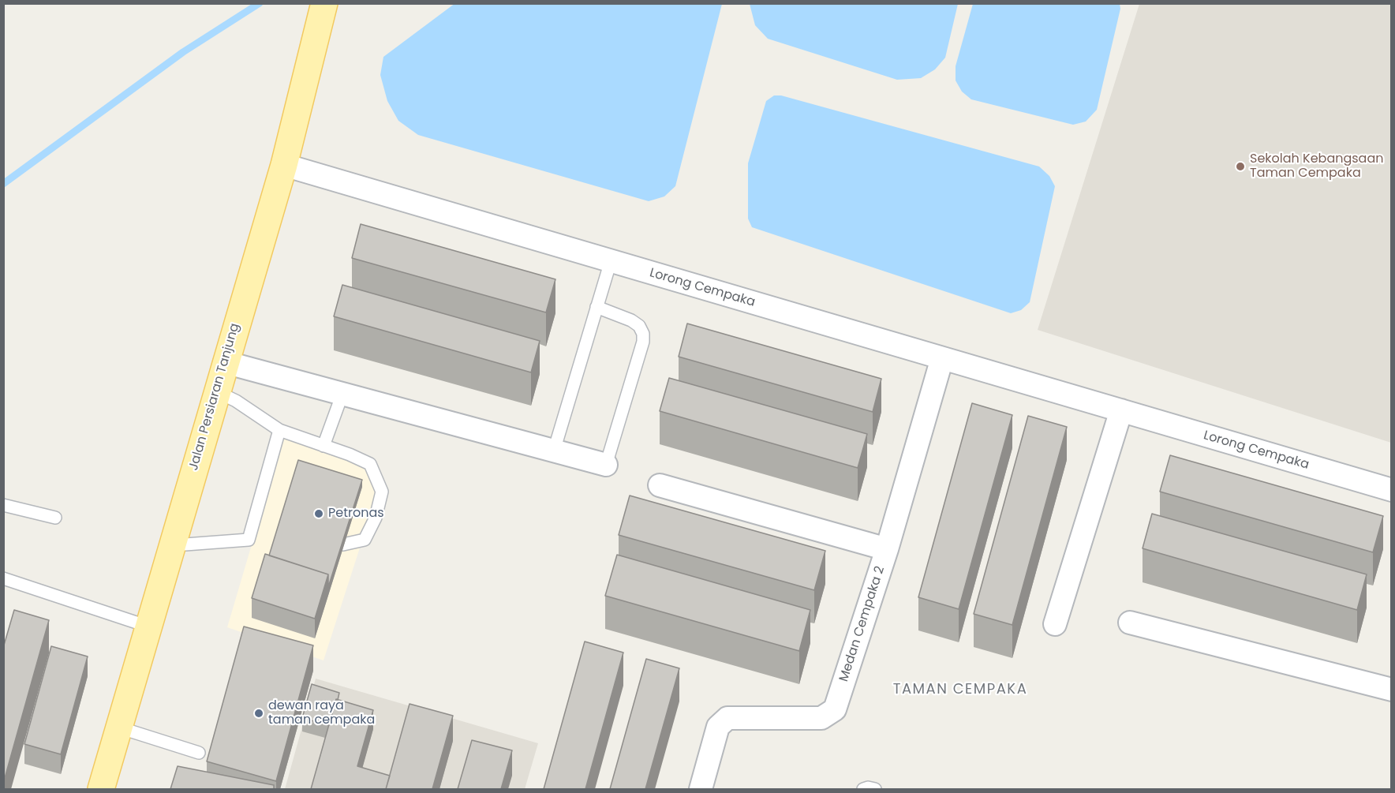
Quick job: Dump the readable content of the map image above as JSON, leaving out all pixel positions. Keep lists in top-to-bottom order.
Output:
{
  "streets": {
    "main road": ["Jalan Persiaran Tanjung"],
    "street": ["Lorong Cempaka", "Medan Cempaka 2"]
  },
  "crossings": [
    ["Lorong Cempaka", "Jalan Persiaran Tanjung"],
    ["Lorong Cempaka", "Medan Cempaka 2"]
  ],
  "districts": ["TAMAN CEMPAKA"],
  "places": ["Sekolah Kebangsaan Taman Cempaka", "Petronas", "dewan raya taman cempaka"]
}
